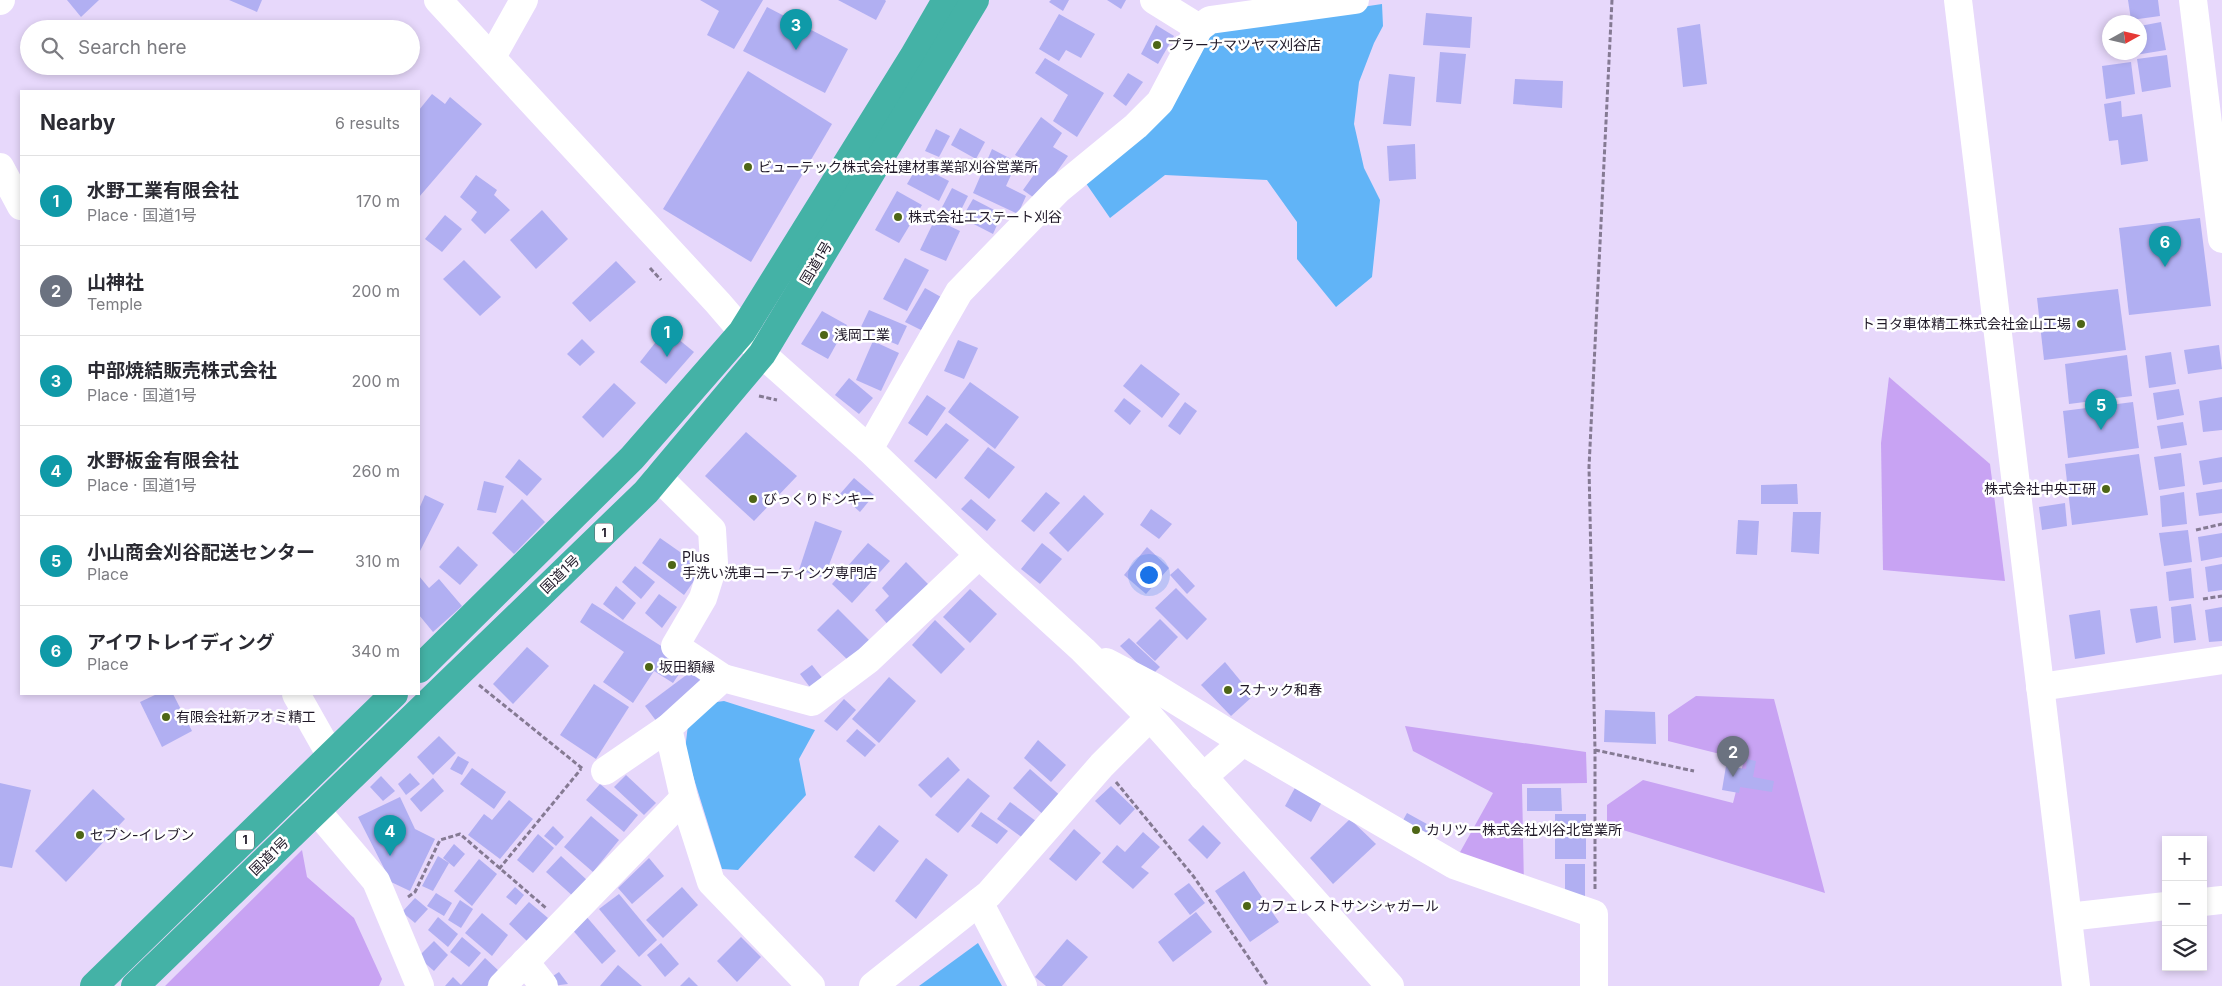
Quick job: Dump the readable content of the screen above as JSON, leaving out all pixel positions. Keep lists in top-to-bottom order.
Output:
{
  "streets": {
    "highway": ["国道1号", "1"]
  },
  "places": [
    "プラーナマツヤマ刈谷店",
    "ビューテック株式会社建材事業部刈谷営業所",
    "株式会社エステート刈谷",
    "トヨタ車体精工株式会社金山工場",
    "浅岡工業",
    "株式会社中央工研",
    "びっくりドンキー",
    "Plus 手洗い洗車コーティング専門店",
    "坂田額縁",
    "スナック和春",
    "有限会社新アオミ精工",
    "カリツー株式会社刈谷北営業所",
    "セブン-イレブン",
    "カフェレストサンシャガール"
  ],
  "north": "right",
  "page": {
    "pins": [
      "3",
      "6",
      "1",
      "5",
      "2",
      "4"
    ],
    "search": "Search here",
    "heading": ["Nearby", "6 results"],
    "list": [
      {
        "mark": "1",
        "name": "水野工業有限会社",
        "note": "Place · 国道1号",
        "value": "170 m"
      },
      {
        "mark": "2",
        "name": "山神社",
        "note": "Temple",
        "value": "200 m"
      },
      {
        "mark": "3",
        "name": "中部焼結販売株式会社",
        "note": "Place · 国道1号",
        "value": "200 m"
      },
      {
        "mark": "4",
        "name": "水野板金有限会社",
        "note": "Place · 国道1号",
        "value": "260 m"
      },
      {
        "mark": "5",
        "name": "小山商会刈谷配送センター",
        "note": "Place",
        "value": "310 m"
      },
      {
        "mark": "6",
        "name": "アイワトレイディング",
        "note": "Place",
        "value": "340 m"
      }
    ],
    "map_buttons": ["+", "−"]
  }
}
